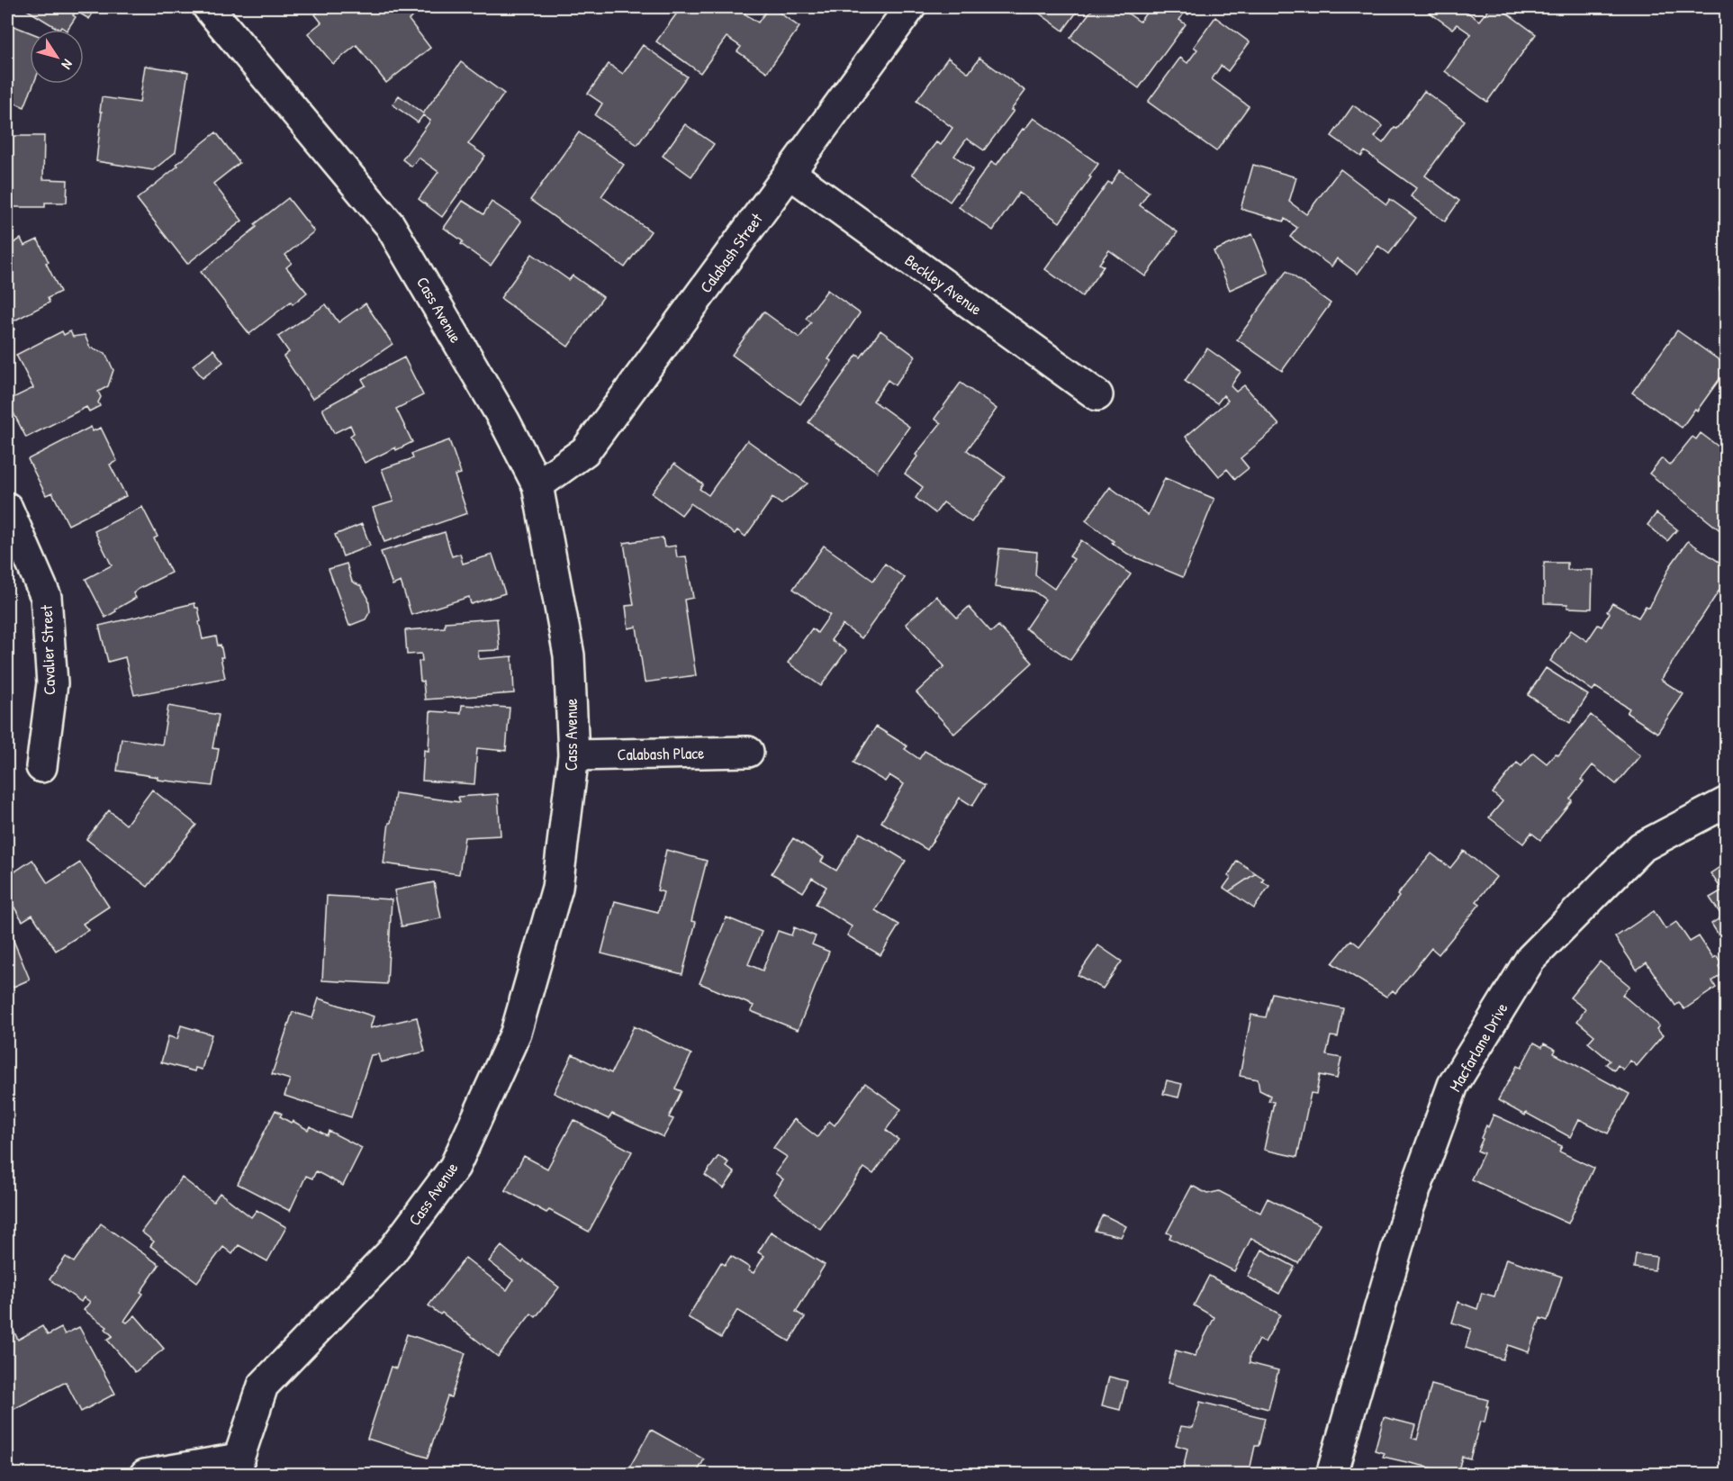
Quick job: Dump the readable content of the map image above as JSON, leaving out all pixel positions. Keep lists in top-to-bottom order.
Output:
{
  "streets": {
    "street": [
      "Calabash Street",
      "Beckley Avenue",
      "Cass Avenue",
      "Cavalier Street",
      "Calabash Place",
      "Macfarlane Drive"
    ]
  },
  "crossings": [
    ["Calabash Street", "Beckley Avenue"],
    ["Calabash Street", "Cass Avenue"],
    ["Cass Avenue", "Calabash Place"]
  ],
  "north": "bottom right"
}
